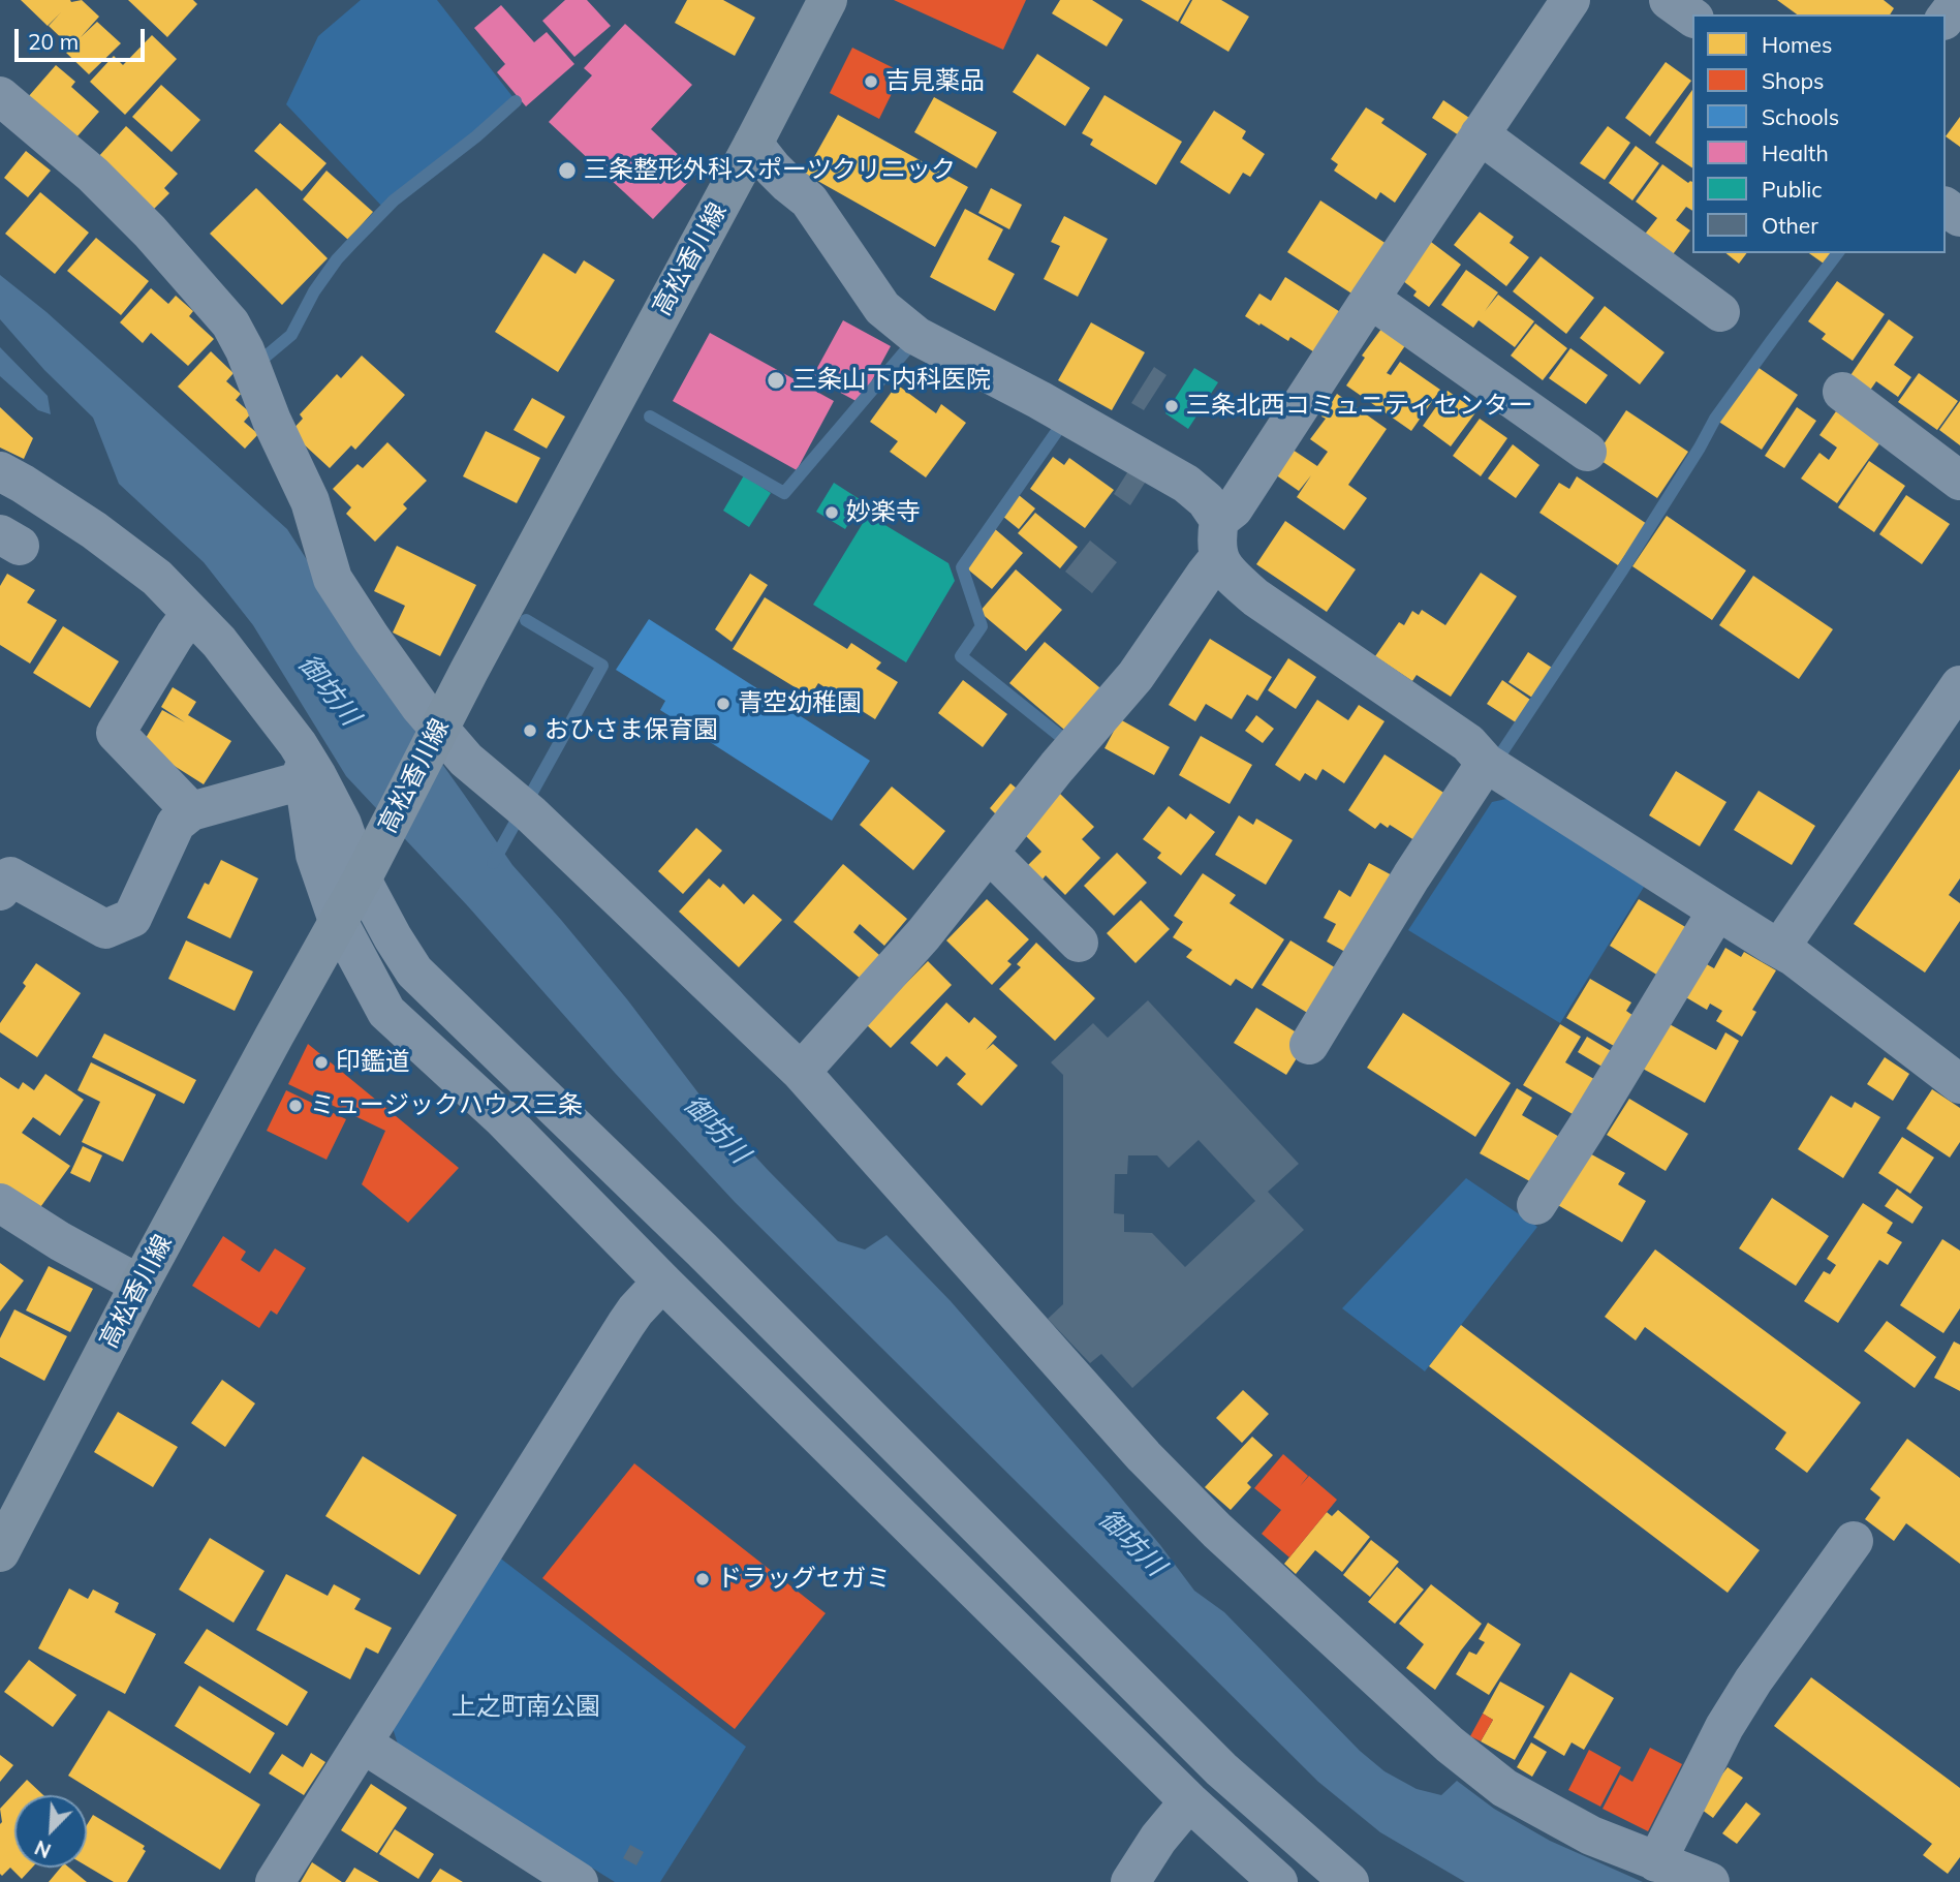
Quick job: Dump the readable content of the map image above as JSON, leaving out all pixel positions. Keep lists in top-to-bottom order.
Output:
{
  "streets": {
    "main road": ["高松香川線"]
  },
  "water": ["御坊川"],
  "parks": ["上之町南公園"],
  "places": [
    "吉見薬品",
    "三条整形外科スポーツクリニック",
    "三条山下内科医院",
    "三条北西コミュニティセンター",
    "妙楽寺",
    "青空幼稚園",
    "おひさま保育園",
    "印鑑道",
    "ミュージックハウス三条",
    "ドラッグセガミ"
  ],
  "legend": [
    "Homes",
    "Shops",
    "Schools",
    "Health",
    "Public",
    "Other"
  ],
  "scale_bar": "20 m",
  "north": "bottom left"
}
